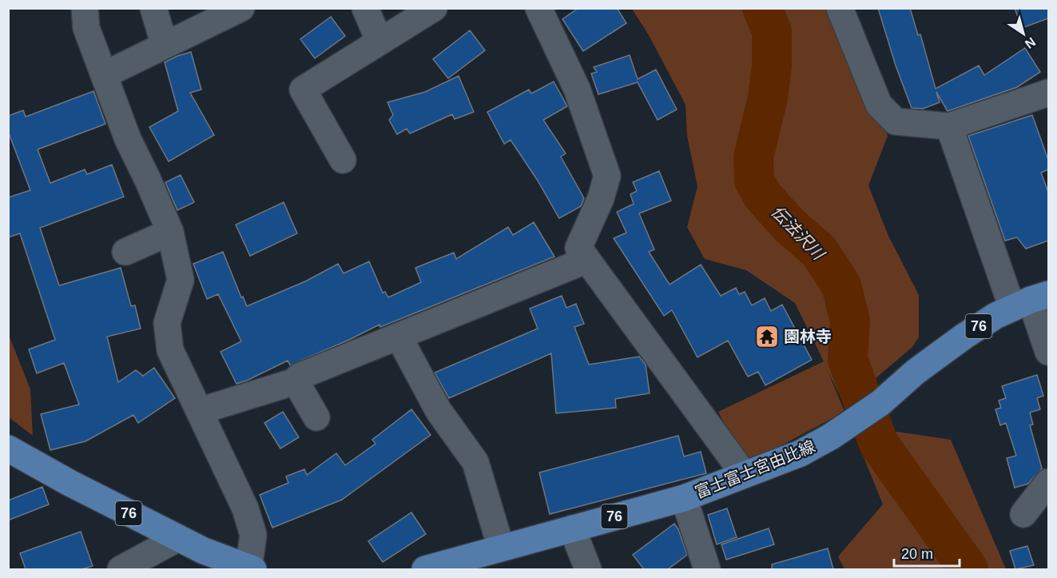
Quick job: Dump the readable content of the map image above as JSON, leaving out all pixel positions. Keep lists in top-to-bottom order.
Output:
{
  "streets": {
    "main road": ["76", "富士富士宮由比線"]
  },
  "water": ["伝法沢川"],
  "places": {
    "temple": ["園林寺"]
  },
  "scale_bar": "20 m",
  "north": "bottom right"
}
